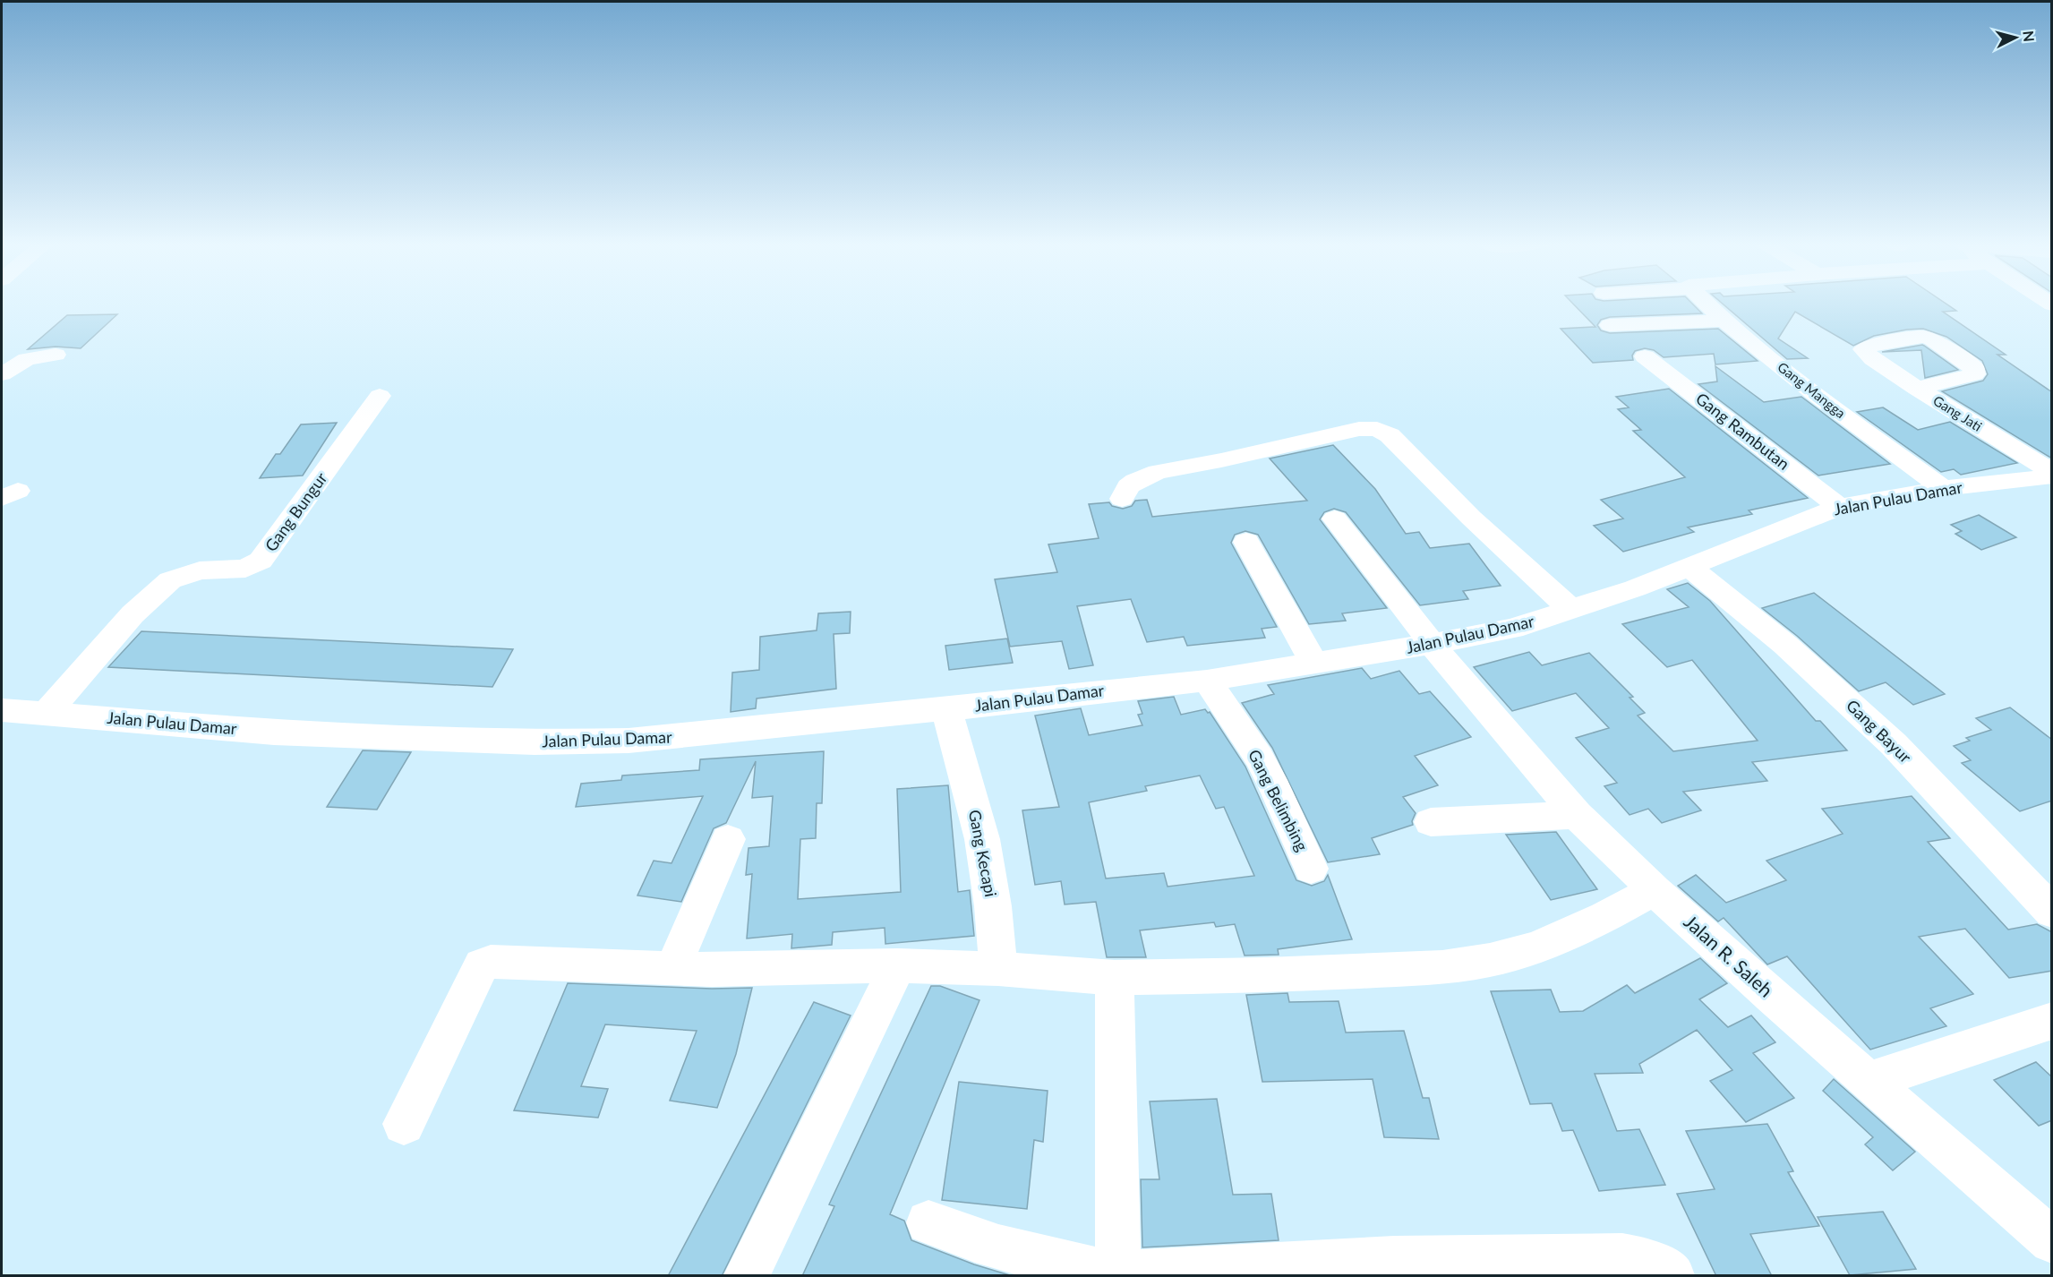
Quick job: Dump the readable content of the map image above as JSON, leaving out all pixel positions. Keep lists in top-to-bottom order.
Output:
{
  "streets": {
    "street": [
      "Gang Mangga",
      "Gang Jati",
      "Gang Rambutan",
      "Jalan Pulau Damar",
      "Gang Bungur",
      "Gang Bayur",
      "Gang Belimbing",
      "Gang Kecapi",
      "Jalan R. Saleh"
    ]
  },
  "crossings": [
    ["Gang Mangga", "Jalan Pulau Damar"],
    ["Gang Rambutan", "Jalan Pulau Damar"],
    ["Jalan Pulau Damar", "Gang Bungur"],
    ["Jalan Pulau Damar", "Gang Bayur"],
    ["Jalan Pulau Damar", "Gang Belimbing"],
    ["Jalan Pulau Damar", "Gang Kecapi"],
    ["Jalan Pulau Damar", "Jalan R. Saleh"]
  ],
  "north": "right"
}
